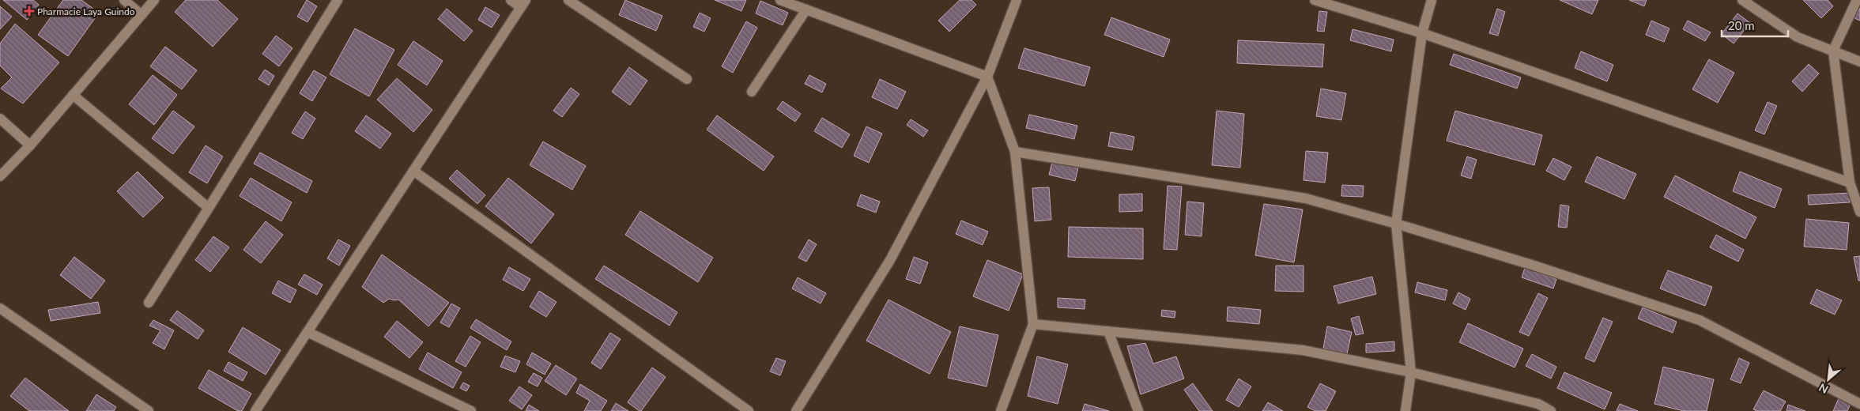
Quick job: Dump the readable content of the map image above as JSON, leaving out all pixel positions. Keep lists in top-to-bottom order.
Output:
{
  "places": {
    "health": ["Pharmacie Laya Guindo"]
  },
  "scale_bar": "20 m",
  "north": "bottom left"
}
